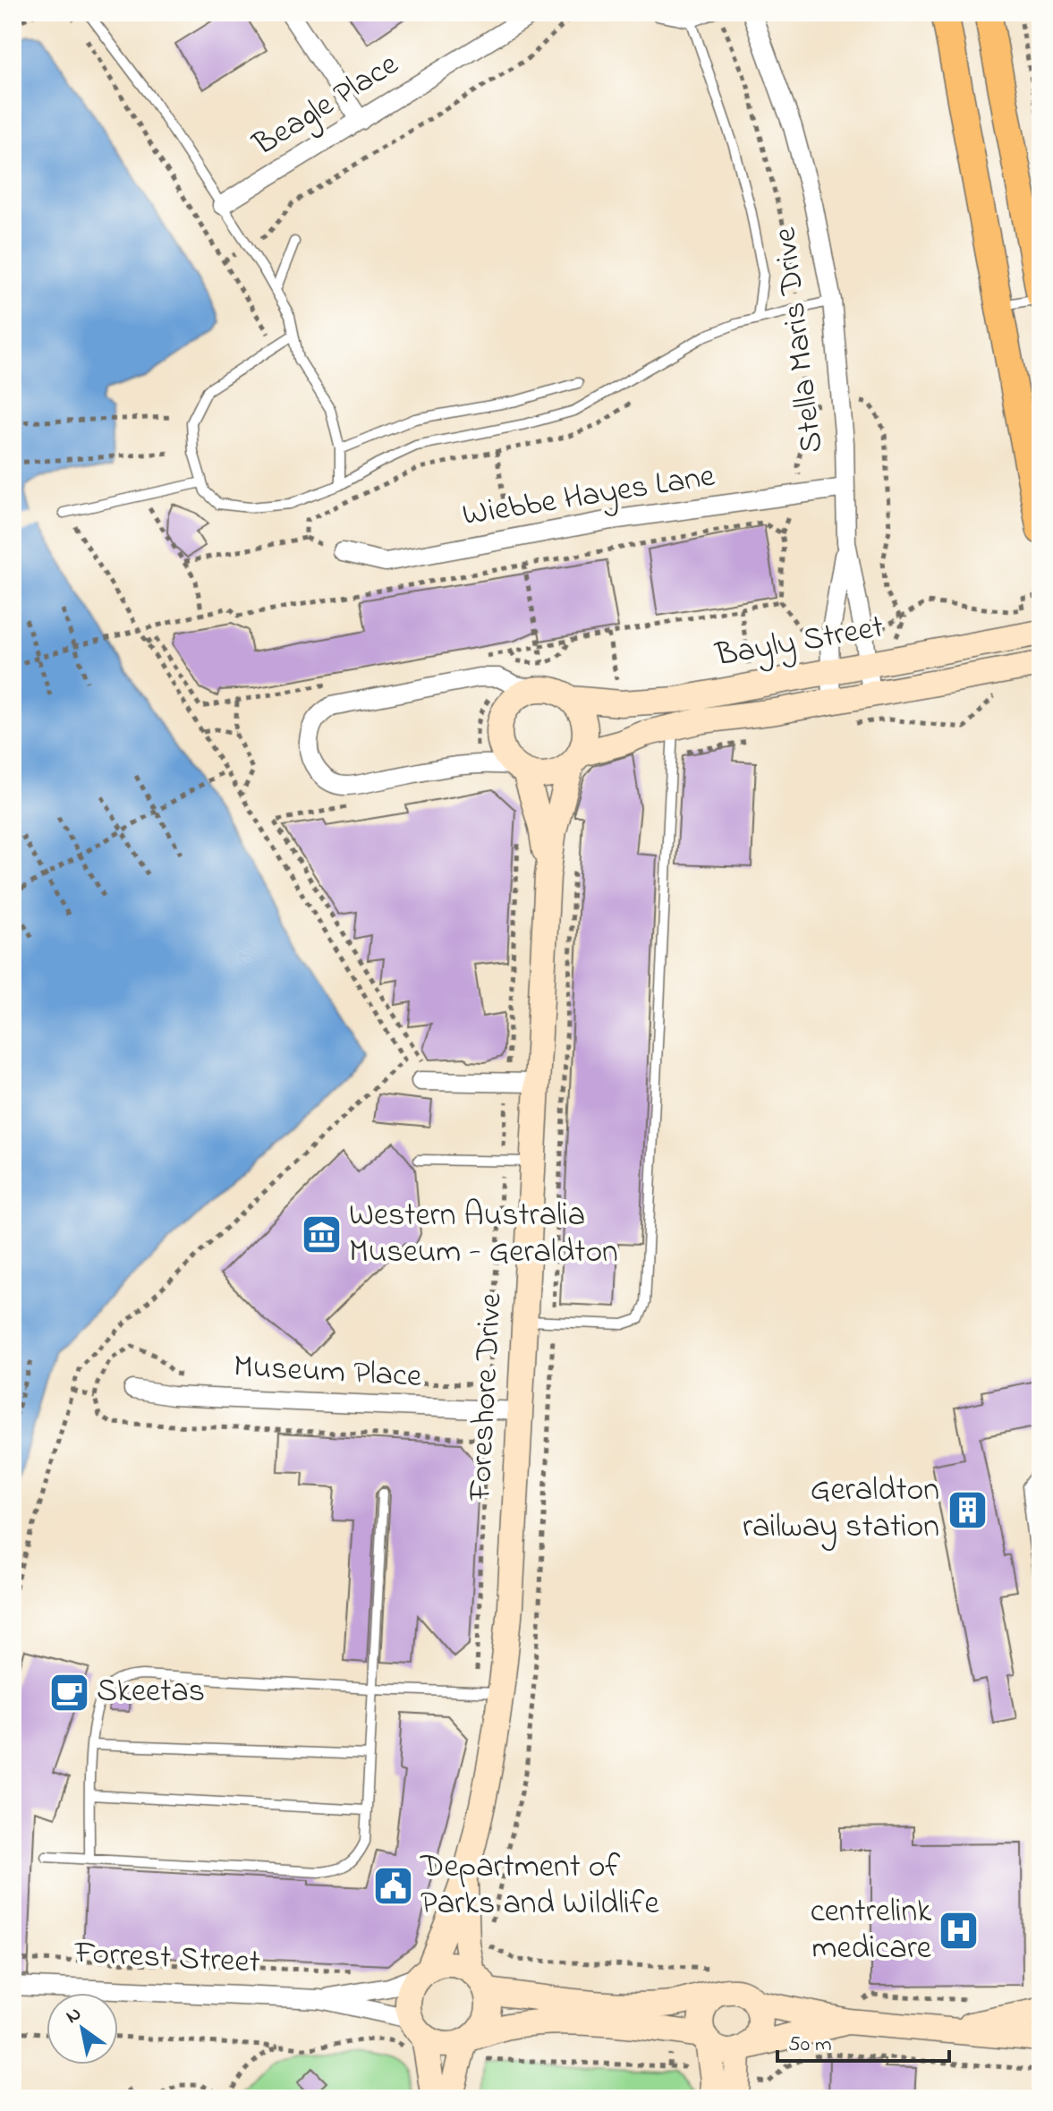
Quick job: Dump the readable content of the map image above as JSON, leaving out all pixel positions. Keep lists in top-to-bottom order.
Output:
{
  "streets": {
    "street": [
      "Beagle Place",
      "Stella Maris Drive",
      "Wiebbe Hayes Lane",
      "Bayly Street",
      "Museum Place",
      "Foreshore Drive",
      "Forrest Street"
    ]
  },
  "crossings": [
    ["Stella Maris Drive", "Wiebbe Hayes Lane"],
    ["Stella Maris Drive", "Bayly Street"],
    ["Bayly Street", "Foreshore Drive"],
    ["Museum Place", "Foreshore Drive"],
    ["Foreshore Drive", "Forrest Street"]
  ],
  "places": {
    "museum": ["Western Australia Museum - Geraldton"],
    "building": ["Geraldton railway station"],
    "cafe": ["Skeetas"],
    "public building": ["Department of Parks and Wildlife"],
    "hospital": ["centrelink medicare"]
  },
  "scale_bar": "50 m",
  "north": "top left"
}
